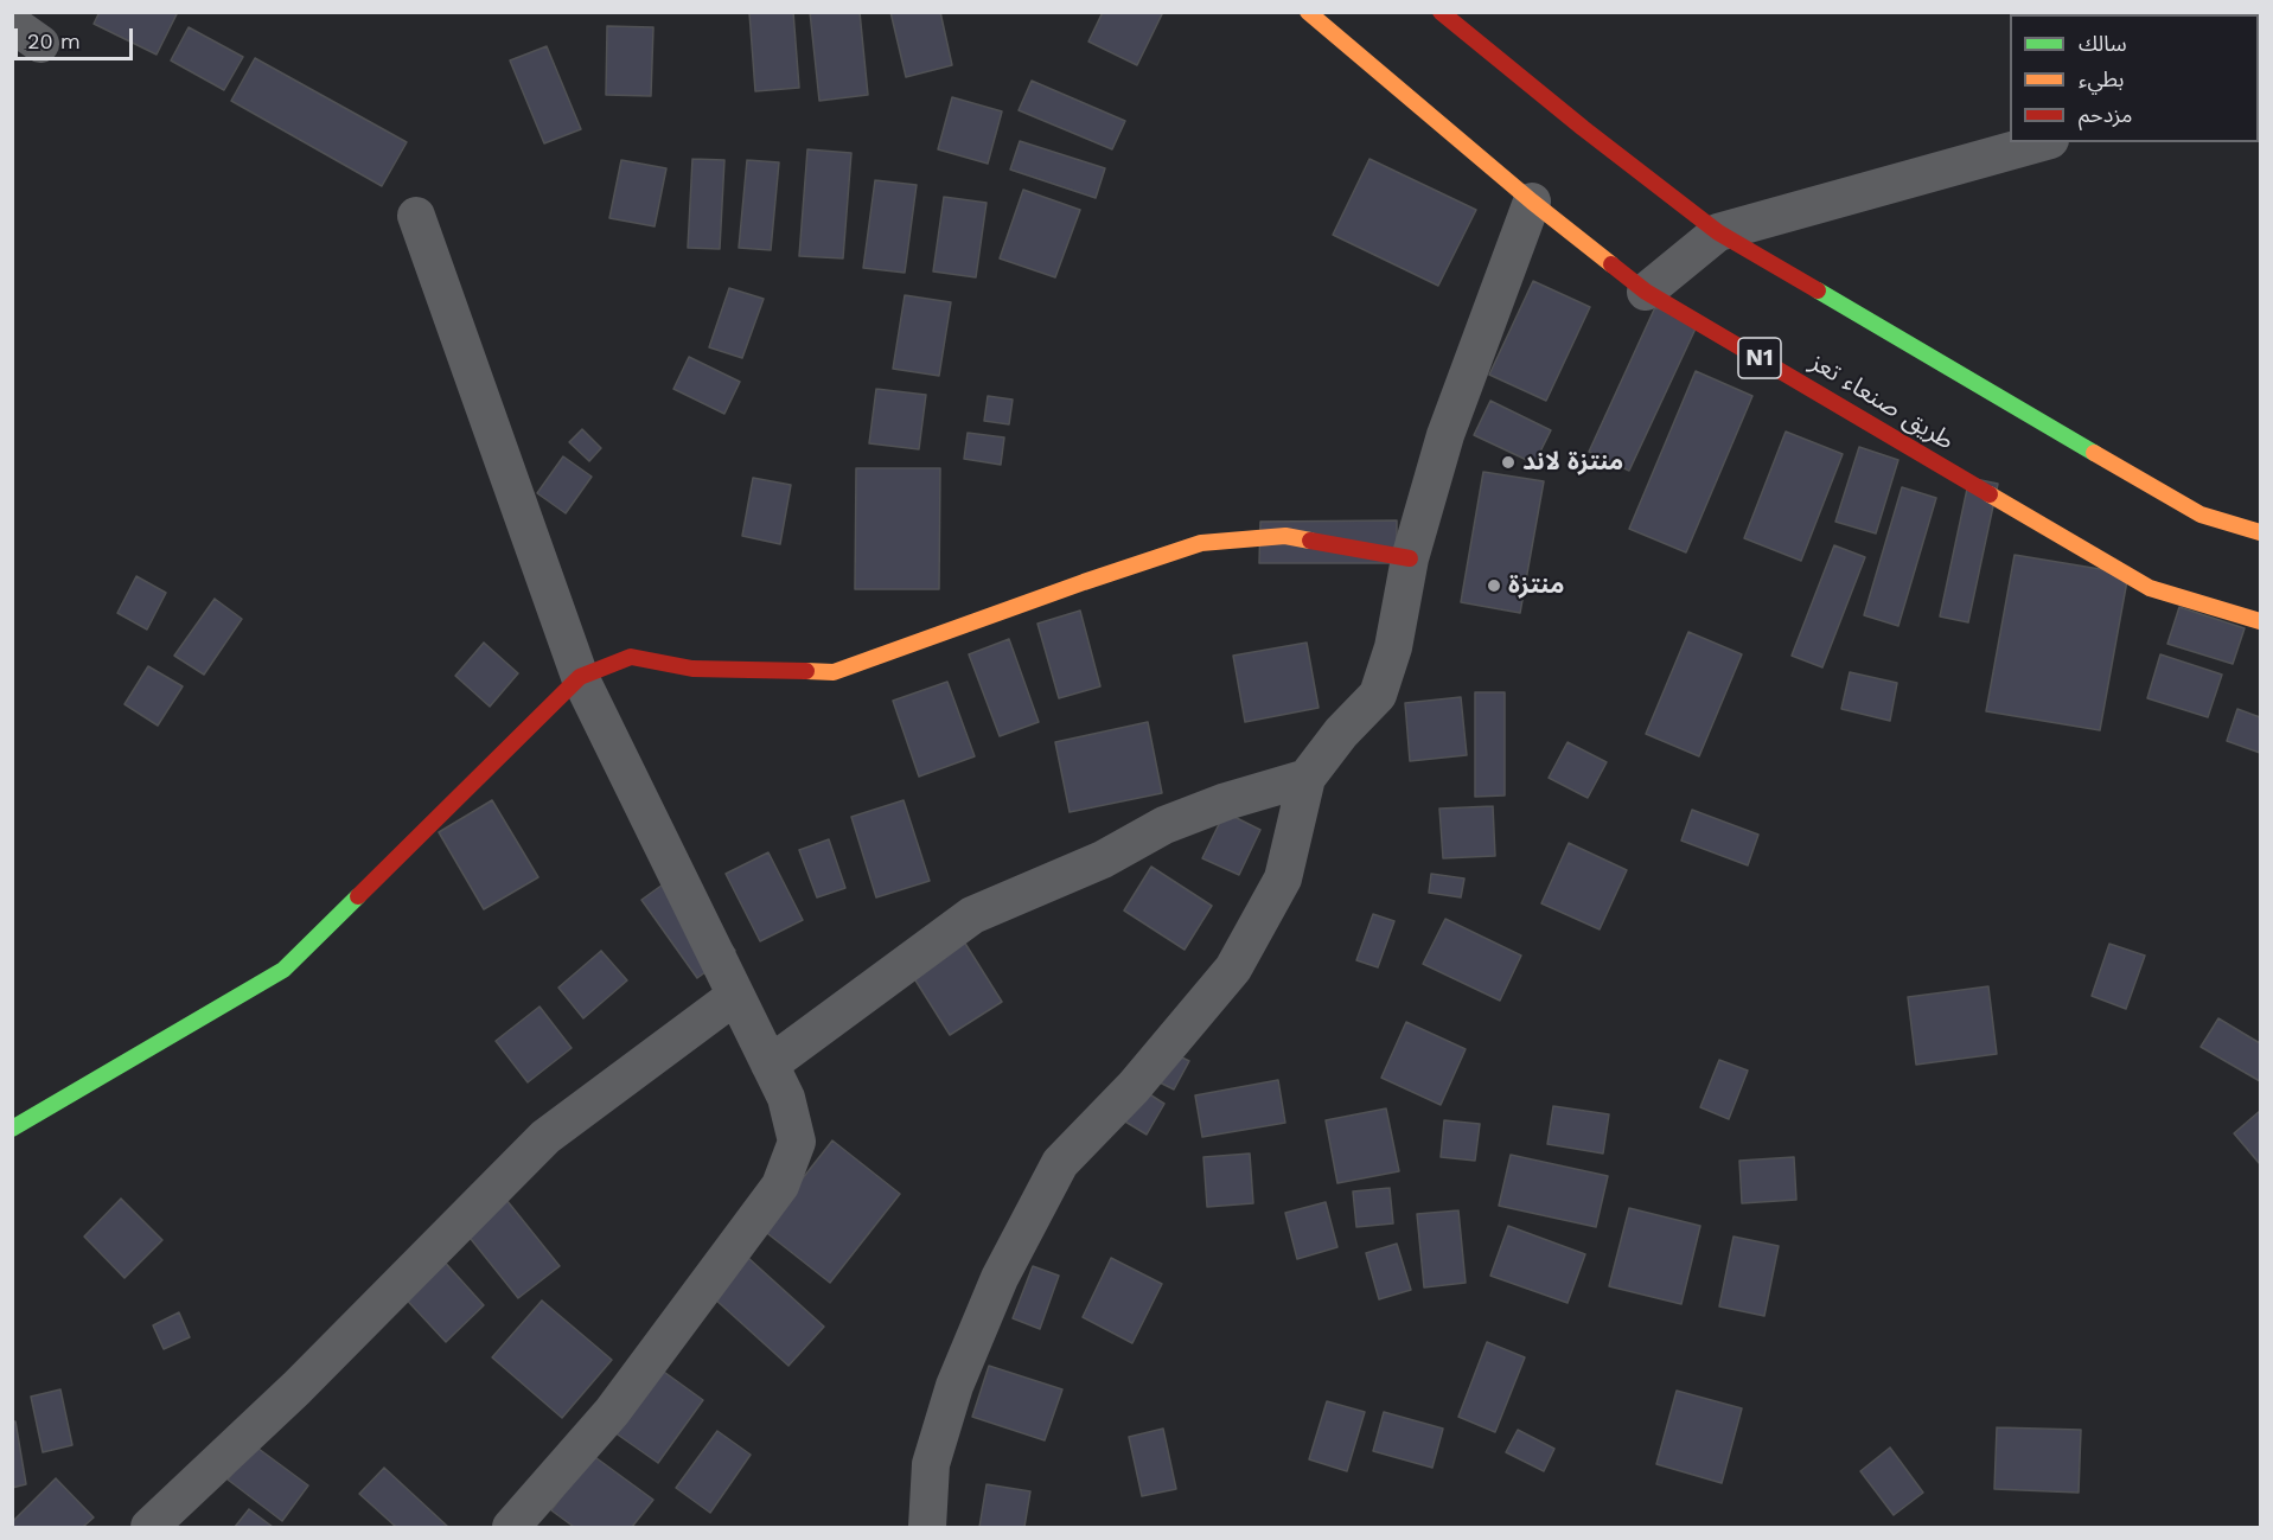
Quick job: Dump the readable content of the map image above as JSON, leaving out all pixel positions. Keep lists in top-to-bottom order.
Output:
{
  "streets": {
    "main road": ["N1", "طريق صنعاء تعز"]
  },
  "places": ["منتزة لاند", "منتزة"],
  "legend": ["سالك", "بطيء", "مزدحم"],
  "scale_bar": "20 m"
}
